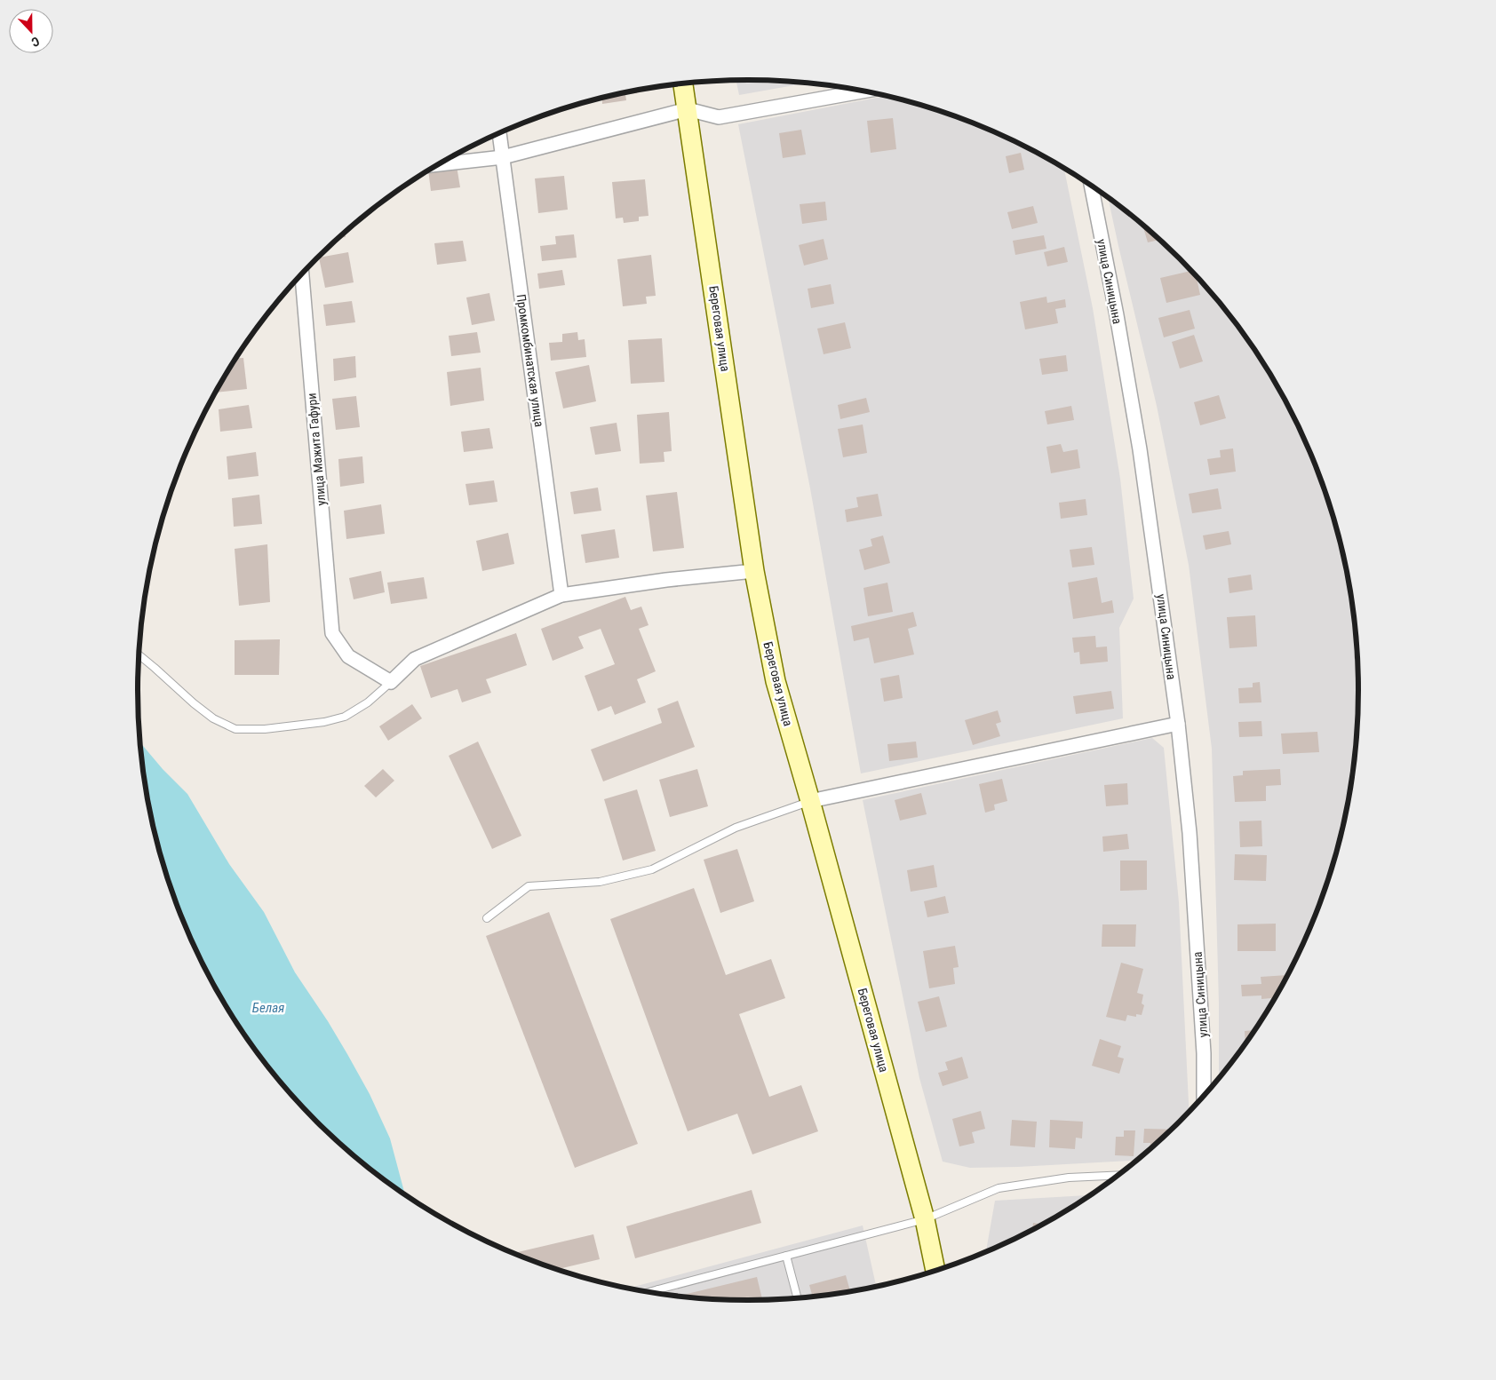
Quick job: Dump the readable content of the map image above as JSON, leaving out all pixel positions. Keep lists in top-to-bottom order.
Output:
{
  "streets": {
    "main road": ["Береговая улица"],
    "street": ["улица Синицына", "Промкомбинатская улица", "улица Мажита Гафури"]
  },
  "water": ["Белая"],
  "north": "bottom"
}
